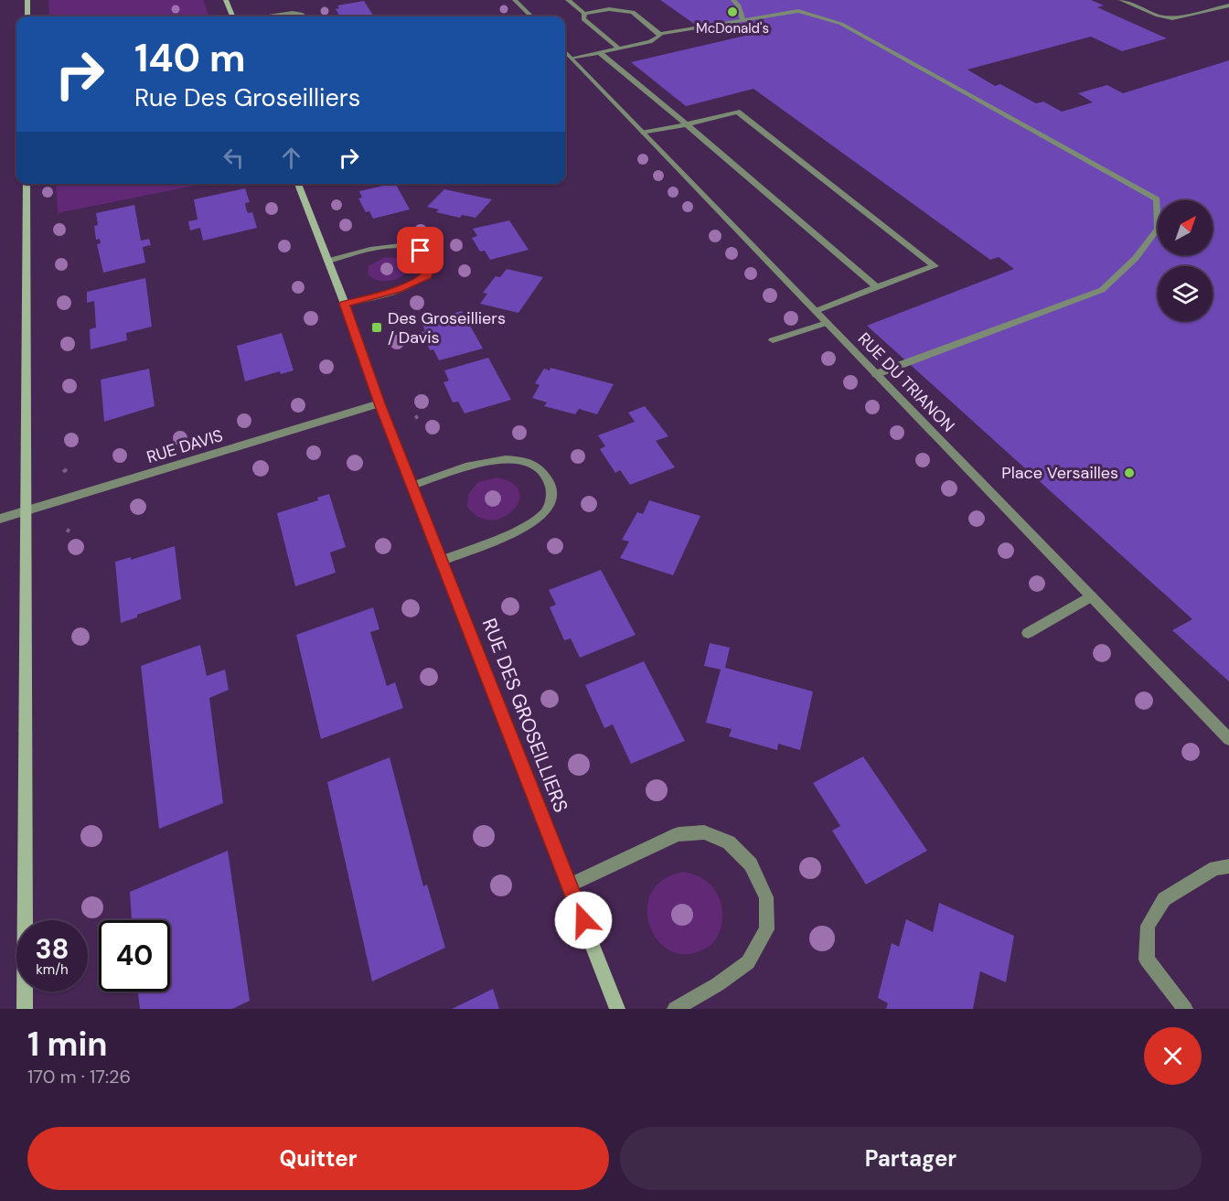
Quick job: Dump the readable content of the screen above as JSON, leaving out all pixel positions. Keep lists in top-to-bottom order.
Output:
{
  "streets": {
    "street": ["RUE DU TRIANON", "RUE DAVIS", "RUE DES GROSEILLIERS"]
  },
  "crossings": [
    ["RUE DAVIS", "RUE DES GROSEILLIERS"]
  ],
  "places": {
    "other": ["McDonald's", "Place Versailles"],
    "transit": ["Des Groseilliers / Davis"]
  },
  "north": "top right",
  "page": {
    "turn": ["140 m", "Rue Des Groseilliers"],
    "speed": "38 km/h",
    "limit": "40",
    "heading": ["1 min", "170 m · 17:26"],
    "buttons": ["Quitter", "Partager"]
  }
}
